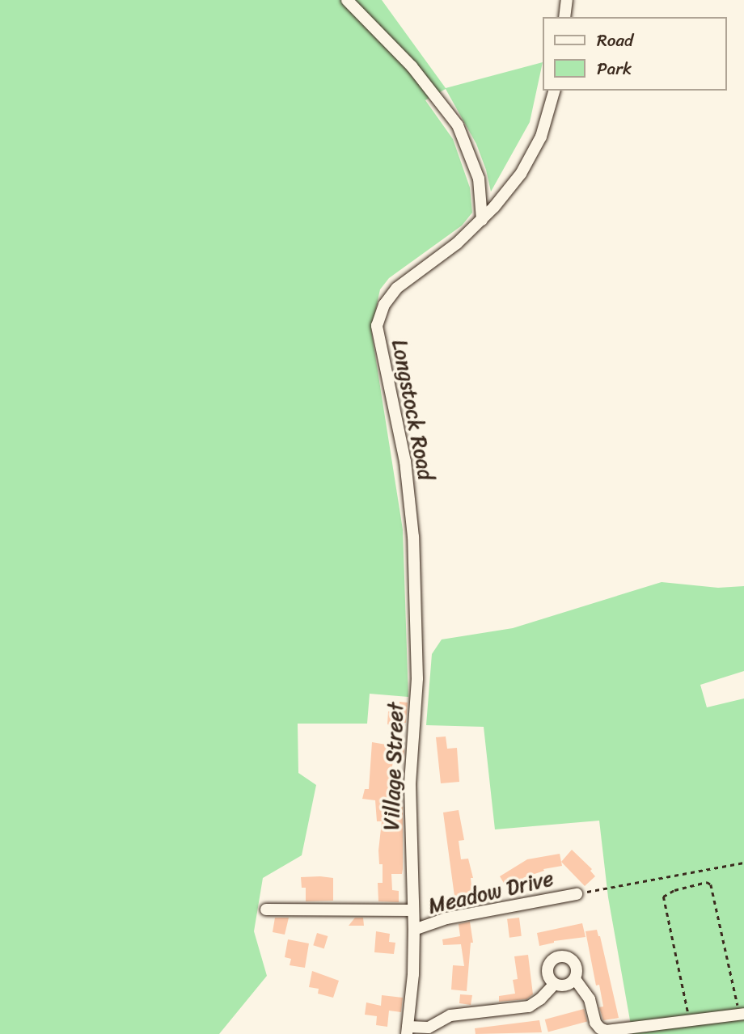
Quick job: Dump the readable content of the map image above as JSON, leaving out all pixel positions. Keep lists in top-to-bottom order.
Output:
{
  "streets": {
    "street": ["Longstock Road", "Village Street", "Meadow Drive"]
  },
  "crossings": [
    ["Longstock Road", "Village Street"],
    ["Village Street", "Meadow Drive"]
  ],
  "legend": ["Road", "Park"]
}
